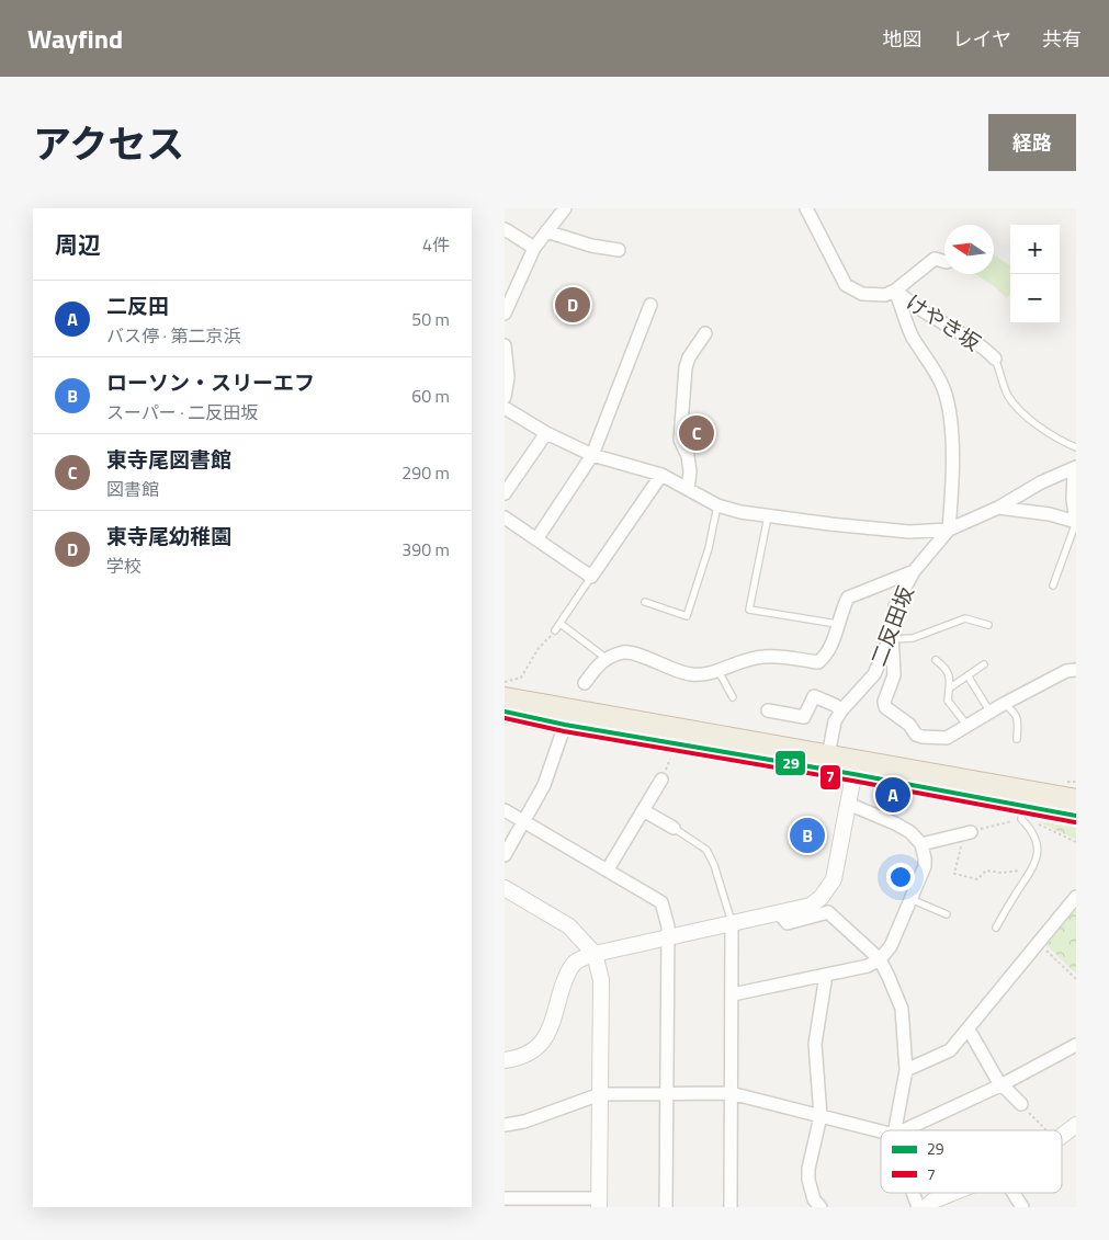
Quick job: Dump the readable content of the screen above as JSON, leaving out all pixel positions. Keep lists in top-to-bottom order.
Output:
{
  "streets": {
    "street": ["けやき坂", "二反田坂"]
  },
  "lines": ["transit line 29", "transit line 7"],
  "legend": ["29", "7"],
  "north": "left",
  "page": {
    "header": "Wayfind",
    "nav": ["地図", "レイヤ", "共有"],
    "title": "アクセス",
    "buttons": "経路",
    "heading": ["周辺", "4件"],
    "map_buttons": ["+", "−"],
    "list": [
      {
        "mark": "A",
        "name": "二反田",
        "note": "バス停 · 第二京浜",
        "value": "50 m"
      },
      {
        "mark": "B",
        "name": "ローソン・スリーエフ",
        "note": "スーパー · 二反田坂",
        "value": "60 m"
      },
      {
        "mark": "C",
        "name": "東寺尾図書館",
        "note": "図書館",
        "value": "290 m"
      },
      {
        "mark": "D",
        "name": "東寺尾幼稚園",
        "note": "学校",
        "value": "390 m"
      }
    ],
    "pins": [
      "D",
      "C",
      "A",
      "B"
    ]
  }
}
